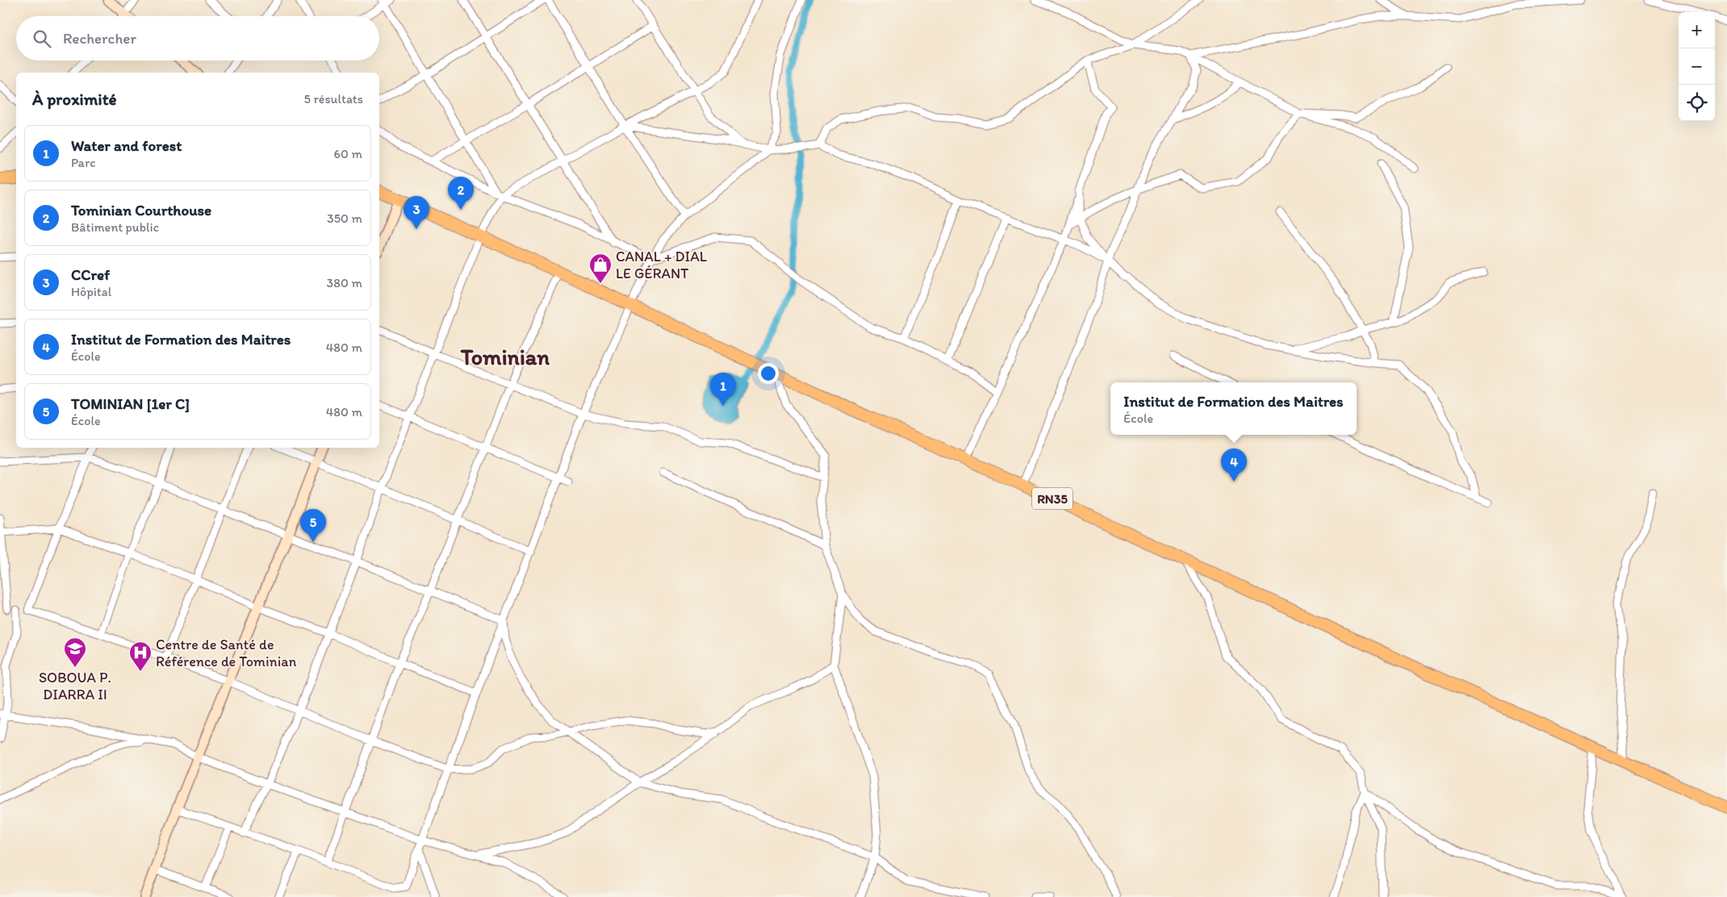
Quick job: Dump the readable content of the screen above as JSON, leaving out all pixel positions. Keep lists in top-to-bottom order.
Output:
{
  "streets": {
    "main road": ["RN35"]
  },
  "districts": ["Tominian"],
  "places": {
    "shop": ["CANAL + DIAL LE GÉRANT"],
    "school or university": ["SOBOUA P. DIARRA II"],
    "hospital": ["Centre de Santé de Référence de Tominian"]
  },
  "page": {
    "map_buttons": ["+", "−"],
    "search": "Rechercher",
    "heading": ["À proximité", "5 résultats"],
    "list": [
      {
        "mark": "1",
        "name": "Water and forest",
        "note": "Parc",
        "value": "60 m"
      },
      {
        "mark": "2",
        "name": "Tominian Courthouse",
        "note": "Bâtiment public",
        "value": "350 m"
      },
      {
        "mark": "3",
        "name": "CCref",
        "note": "Hôpital",
        "value": "380 m"
      },
      {
        "mark": "4",
        "name": "Institut de Formation des Maitres",
        "note": "École",
        "value": "480 m"
      },
      {
        "mark": "5",
        "name": "TOMINIAN [1er C]",
        "note": "École",
        "value": "480 m"
      }
    ],
    "pins": [
      "2",
      "3",
      "1",
      "4",
      "5"
    ],
    "popup": ["Institut de Formation des Maitres", "École"]
  }
}
